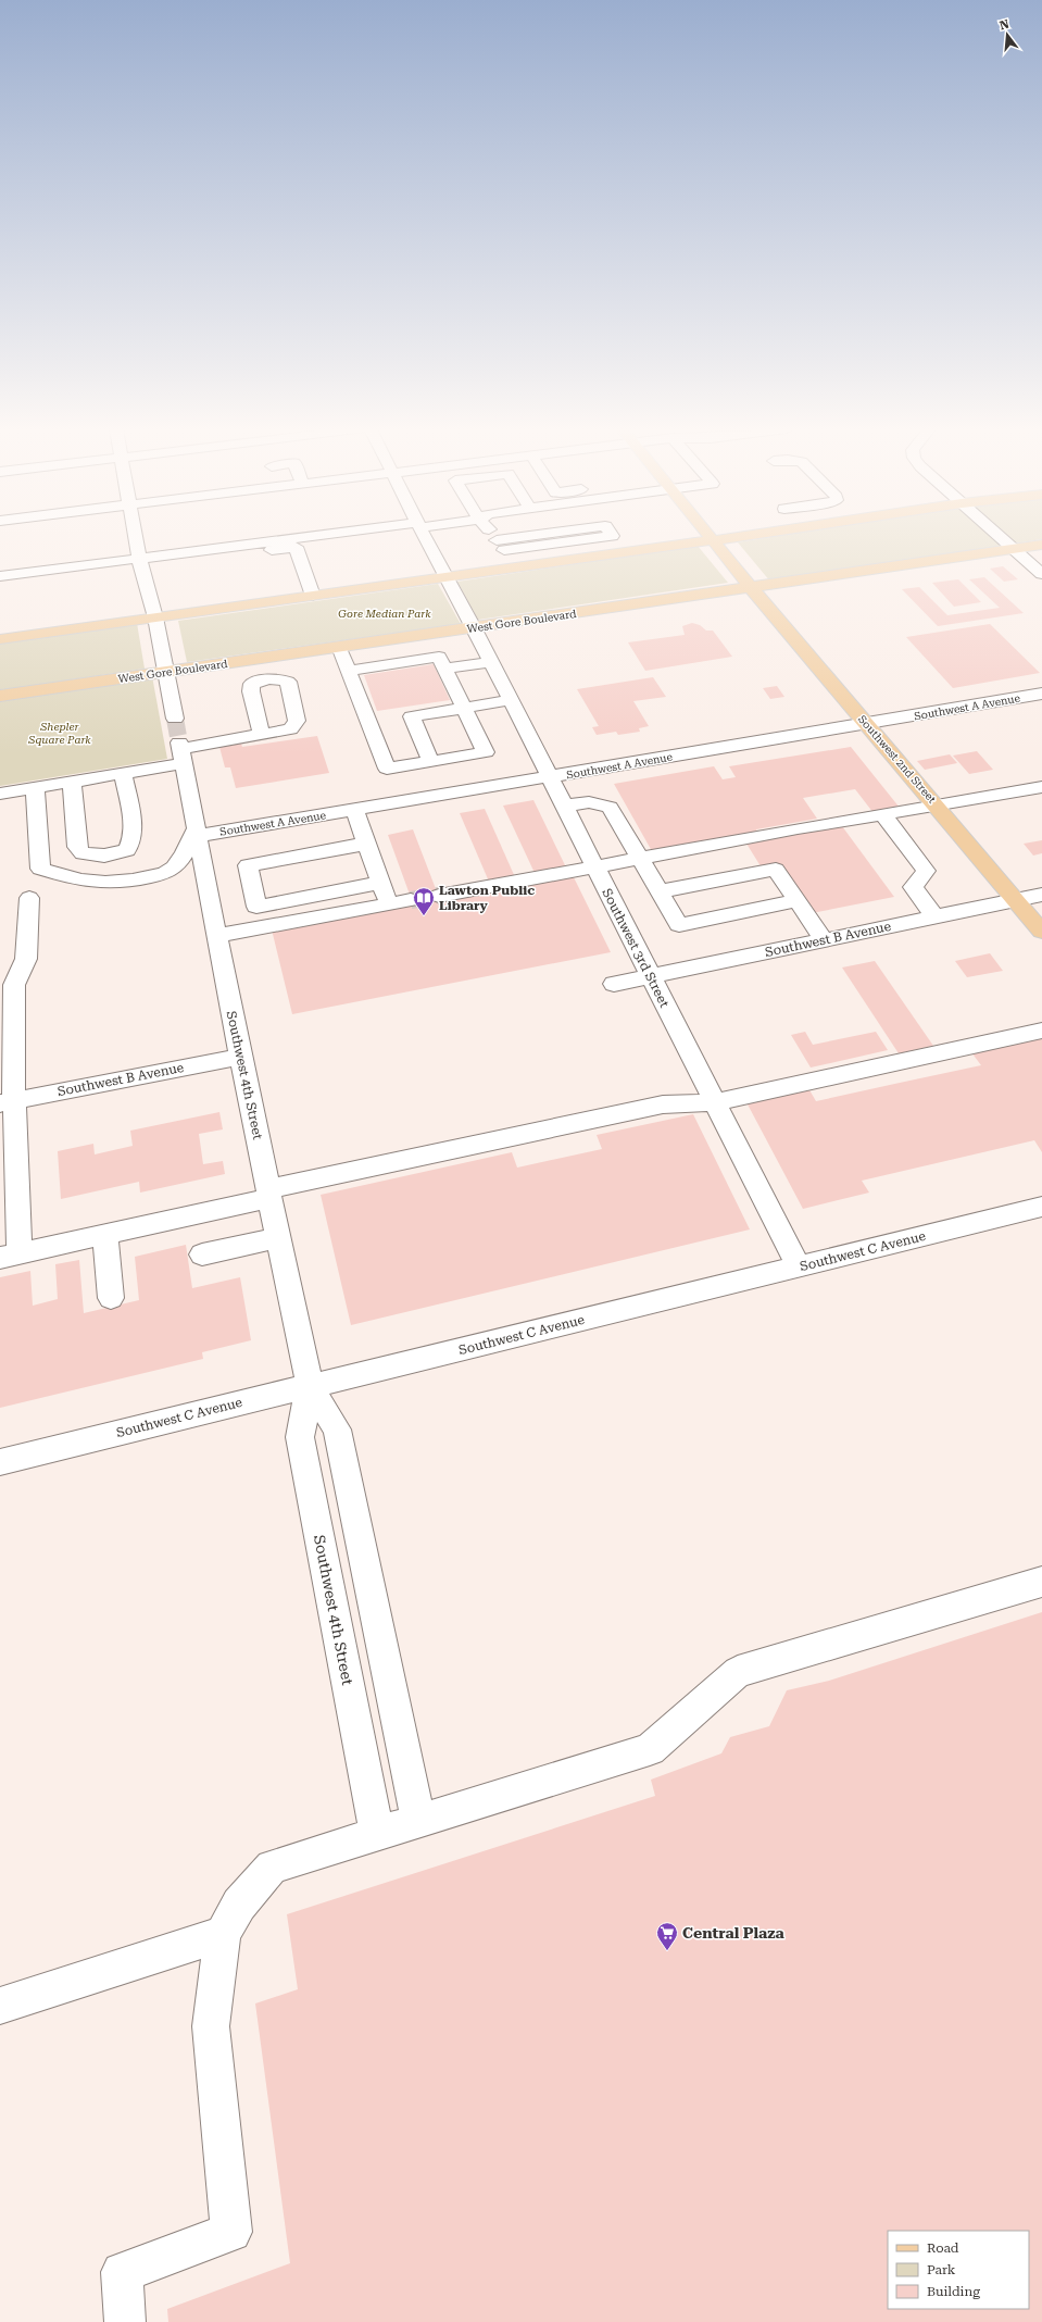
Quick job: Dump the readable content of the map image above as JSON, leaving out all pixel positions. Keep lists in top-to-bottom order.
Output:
{
  "streets": {
    "main road": ["West Gore Boulevard", "Southwest 2nd Street"],
    "street": [
      "Southwest A Avenue",
      "Southwest B Avenue",
      "Southwest 3rd Street",
      "Southwest 4th Street",
      "Southwest C Avenue"
    ]
  },
  "crossings": [
    ["West Gore Boulevard", "Southwest 2nd Street"],
    ["West Gore Boulevard", "Southwest 3rd Street"],
    ["Southwest A Avenue", "Southwest 2nd Street"],
    ["Southwest A Avenue", "Southwest 3rd Street"],
    ["Southwest A Avenue", "Southwest 4th Street"],
    ["Southwest 2nd Street", "Southwest B Avenue"],
    ["Southwest B Avenue", "Southwest 3rd Street"],
    ["Southwest B Avenue", "Southwest 4th Street"],
    ["Southwest 3rd Street", "Southwest C Avenue"],
    ["Southwest 4th Street", "Southwest C Avenue"]
  ],
  "parks": ["Gore Median Park", "Shepler Square Park"],
  "places": {
    "library": ["Lawton Public Library"],
    "supermarket": ["Central Plaza"]
  },
  "legend": ["Road", "Park", "Building"],
  "north": "top"
}
